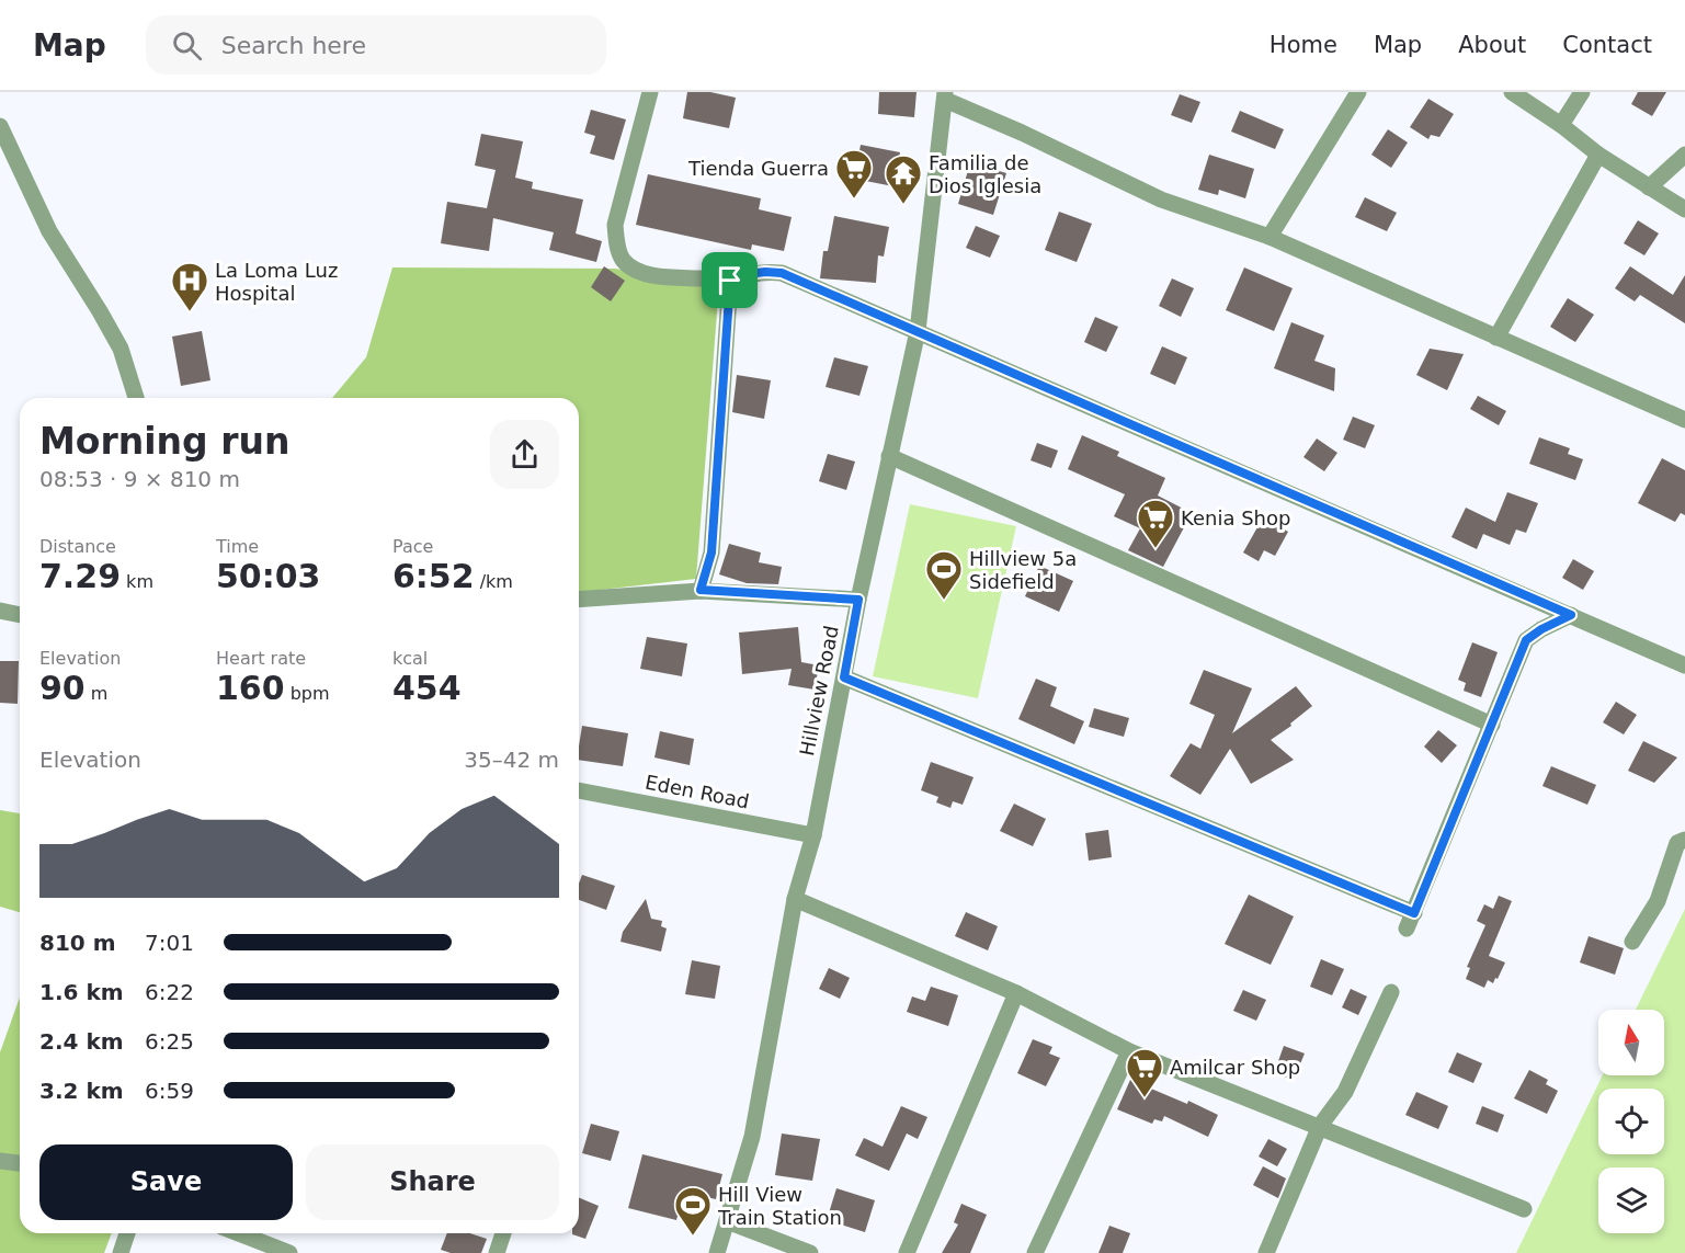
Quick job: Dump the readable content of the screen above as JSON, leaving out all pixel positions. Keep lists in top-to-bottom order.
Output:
{
  "streets": {
    "street": ["Hillview Road", "Eden Road"]
  },
  "crossings": [
    ["Hillview Road", "Eden Road"]
  ],
  "places": {
    "supermarket": ["Tienda Guerra", "Kenia Shop", "Amilcar Shop"],
    "temple": ["Familia de Dios Iglesia"],
    "hospital": ["La Loma Luz Hospital"],
    "sports": ["Hillview 5a Sidefield", "Hill View Train Station"]
  },
  "north": "top",
  "page": {
    "header": "Map",
    "search": "Search here",
    "nav": [
      "Home",
      "Map",
      "About",
      "Contact"
    ],
    "heading": ["Morning run", "08:53 · 9 × 810 m"],
    "stats": [
      ["Distance", "7.29 km"],
      ["Time", "50:03"],
      ["Pace", "6:52 /km"],
      ["Elevation", "90 m"],
      ["Heart rate", "160 bpm"],
      ["kcal", "454"]
    ],
    "chart": ["Elevation", "35–42 m"],
    "list": [
      {
        "name": "810 m",
        "note": "7:01"
      },
      {
        "name": "1.6 km",
        "note": "6:22"
      },
      {
        "name": "2.4 km",
        "note": "6:25"
      },
      {
        "name": "3.2 km",
        "note": "6:59"
      }
    ],
    "buttons": ["Save", "Share"]
  }
}
